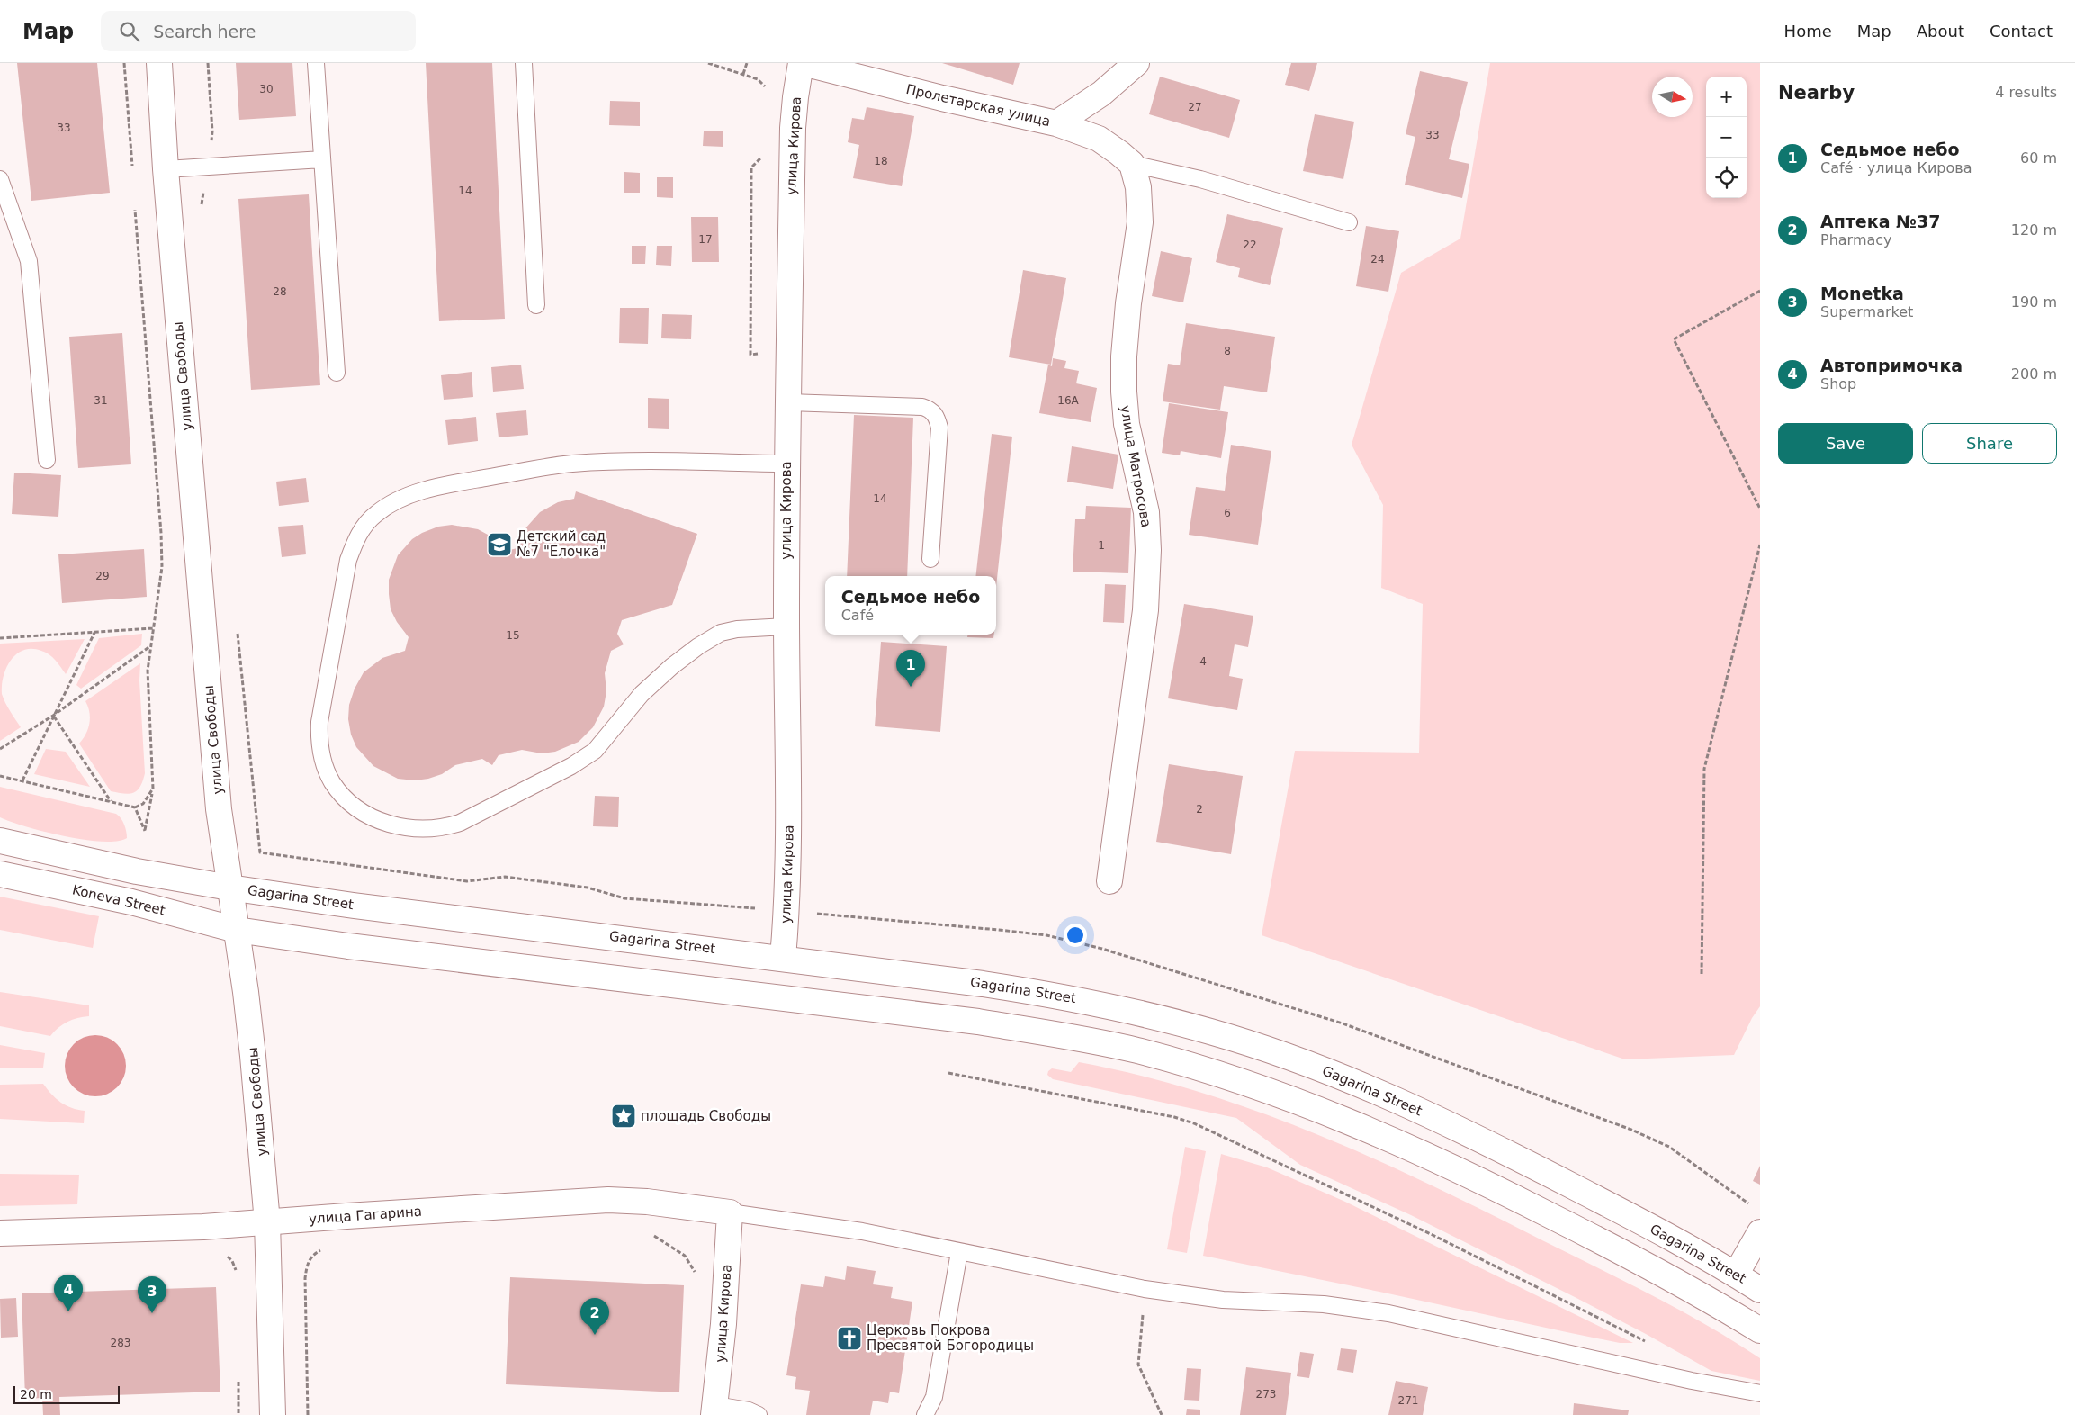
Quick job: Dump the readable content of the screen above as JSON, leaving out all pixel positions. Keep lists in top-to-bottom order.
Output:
{
  "streets": {
    "main road": [
      "Пролетарская улица",
      "улица Кирова",
      "улица Свободы",
      "улица Матросова",
      "Gagarina Street",
      "Koneva Street",
      "улица Гагарина"
    ]
  },
  "crossings": [
    ["Пролетарская улица", "улица Кирова"],
    ["улица Кирова", "Gagarina Street"],
    ["улица Кирова", "улица Гагарина"],
    ["улица Свободы", "Gagarina Street"],
    ["улица Свободы", "Koneva Street"],
    ["улица Свободы", "улица Гагарина"]
  ],
  "places": {
    "school or university": ["Детский сад №7 \"Елочка\""],
    "place": ["площадь Свободы"],
    "church": ["Церковь Покрова Пресвятой Богородицы"]
  },
  "house_numbers": [
    "30",
    "27",
    "33",
    "33",
    "18",
    "14",
    "17",
    "22",
    "24",
    "28",
    "8",
    "31",
    "16А",
    "14",
    "6",
    "1",
    "29",
    "15",
    "4",
    "2",
    "283",
    "273",
    "271"
  ],
  "scale_bar": "20 m",
  "north": "right",
  "page": {
    "header": "Map",
    "search": "Search here",
    "nav": [
      "Home",
      "Map",
      "About",
      "Contact"
    ],
    "heading": ["Nearby", "4 results"],
    "map_buttons": ["+", "−"],
    "list": [
      {
        "mark": "1",
        "name": "Седьмое небо",
        "note": "Café · улица Кирова",
        "value": "60 m"
      },
      {
        "mark": "2",
        "name": "Аптека №37",
        "note": "Pharmacy",
        "value": "120 m"
      },
      {
        "mark": "3",
        "name": "Monetka",
        "note": "Supermarket",
        "value": "190 m"
      },
      {
        "mark": "4",
        "name": "Автопримочка",
        "note": "Shop",
        "value": "200 m"
      }
    ],
    "buttons": ["Save", "Share"],
    "popup": ["Седьмое небо", "Café"],
    "pins": [
      "1",
      "4",
      "3",
      "2"
    ],
    "scale": "20 m"
  }
}
